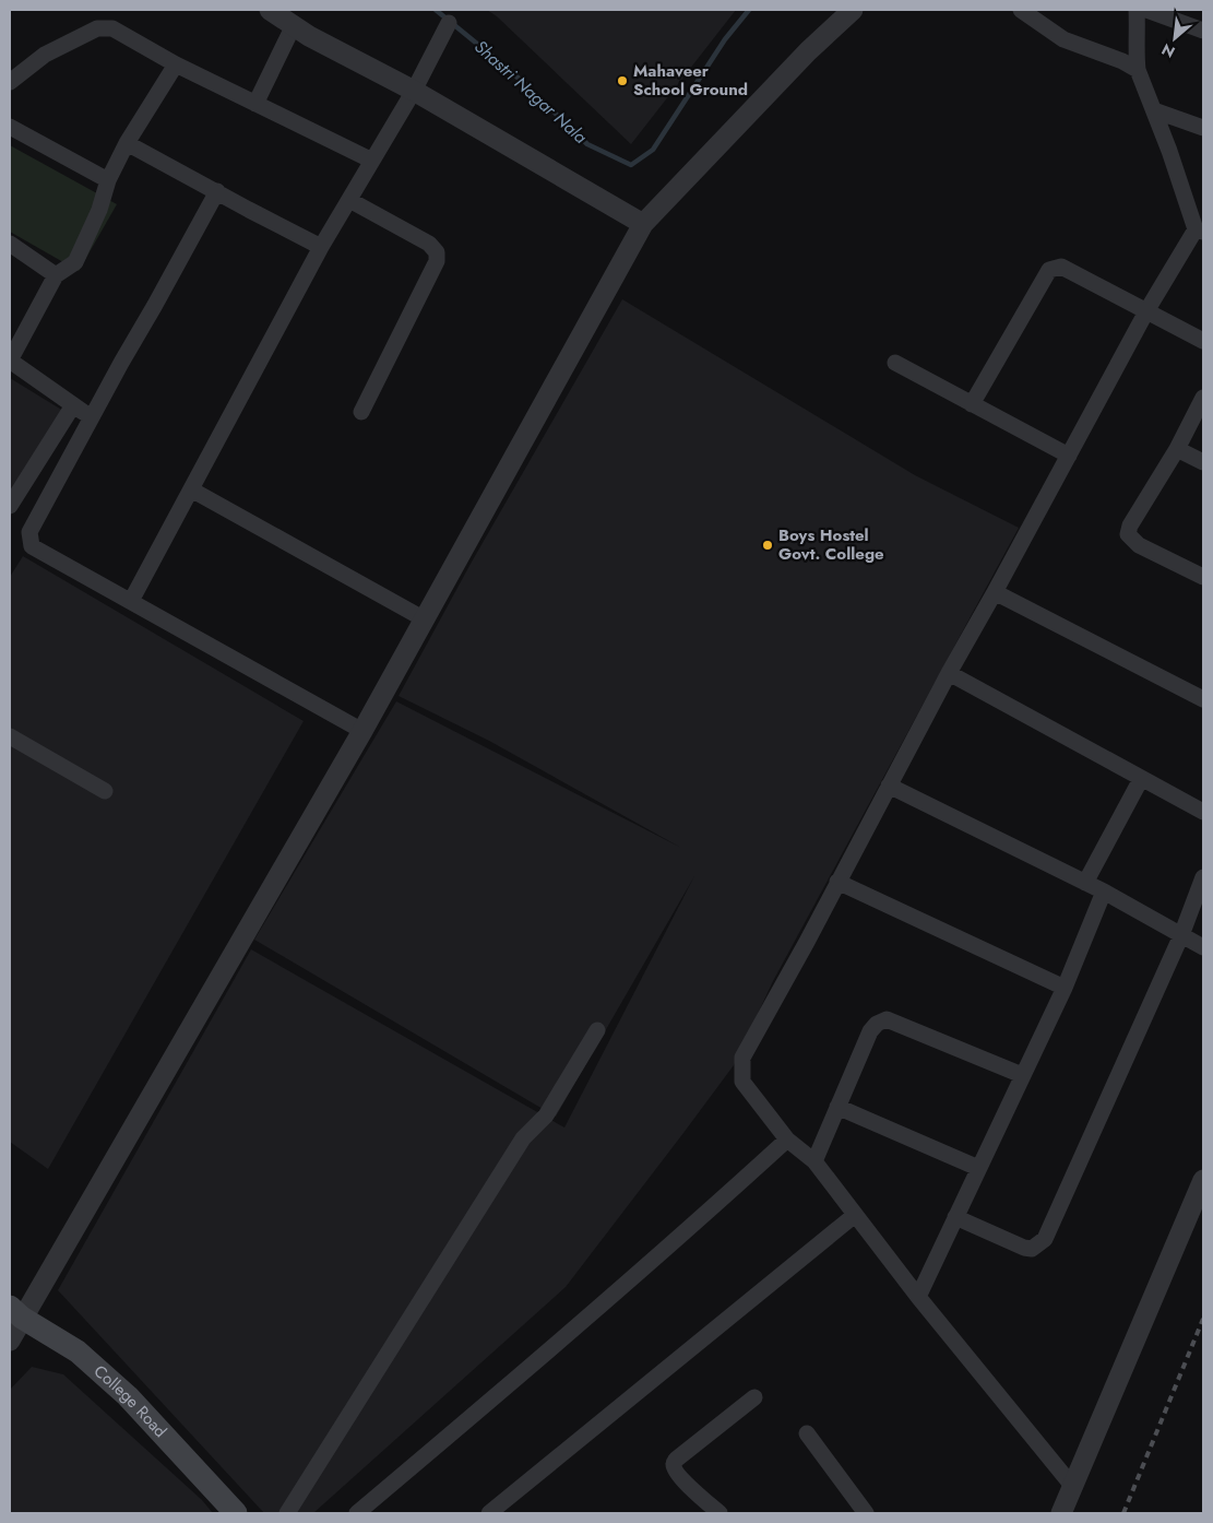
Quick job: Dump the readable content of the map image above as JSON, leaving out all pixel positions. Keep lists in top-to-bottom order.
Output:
{
  "streets": {
    "main road": ["College Road"]
  },
  "water": ["Shastri Nagar Nala"],
  "places": ["Mahaveer School Ground", "Boys Hostel Govt. College"],
  "north": "bottom left"
}
